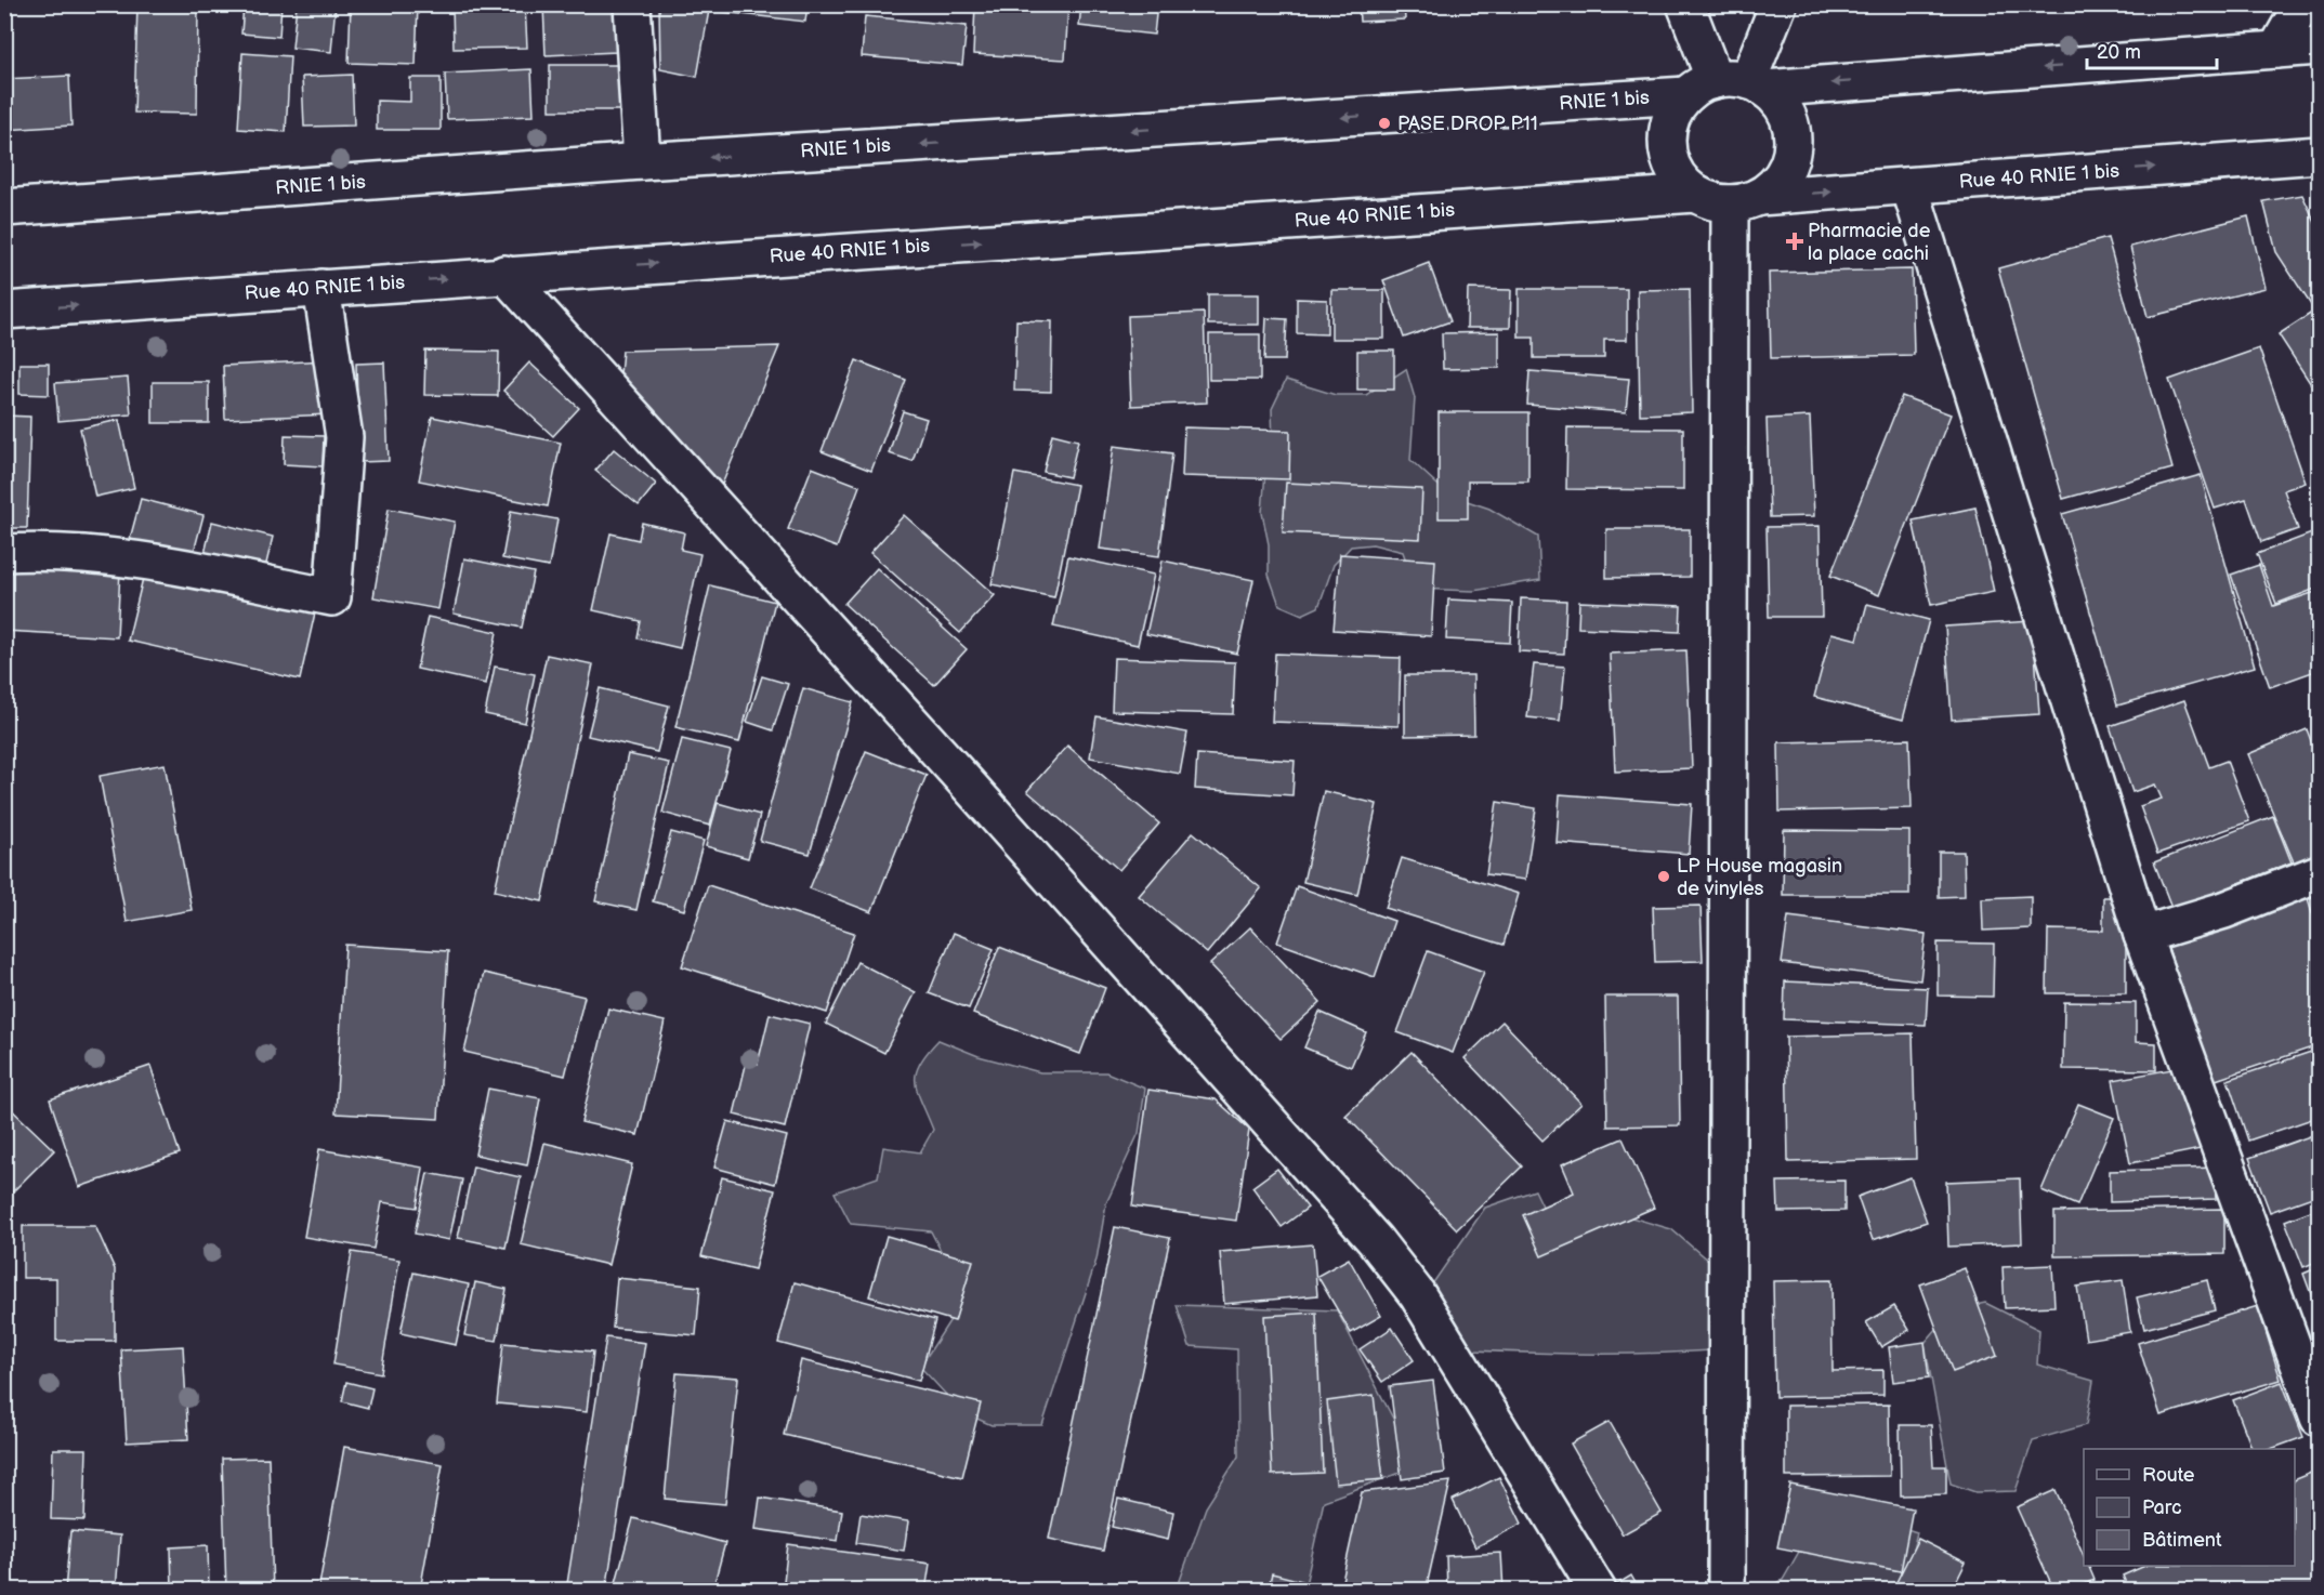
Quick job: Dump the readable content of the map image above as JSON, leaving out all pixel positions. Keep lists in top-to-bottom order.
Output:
{
  "streets": {
    "street": ["RNIE 1 bis", "Rue 40 RNIE 1 bis"]
  },
  "crossings": [
    ["RNIE 1 bis", "Rue 40 RNIE 1 bis"]
  ],
  "one_way": ["RNIE 1 bis", "Rue 40 RNIE 1 bis"],
  "places": {
    "other": ["PASE DROP P11", "LP House magasin de vinyles"],
    "health": ["Pharmacie de la place cachi"]
  },
  "legend": ["Route", "Parc", "Bâtiment"],
  "scale_bar": "20 m"
}
